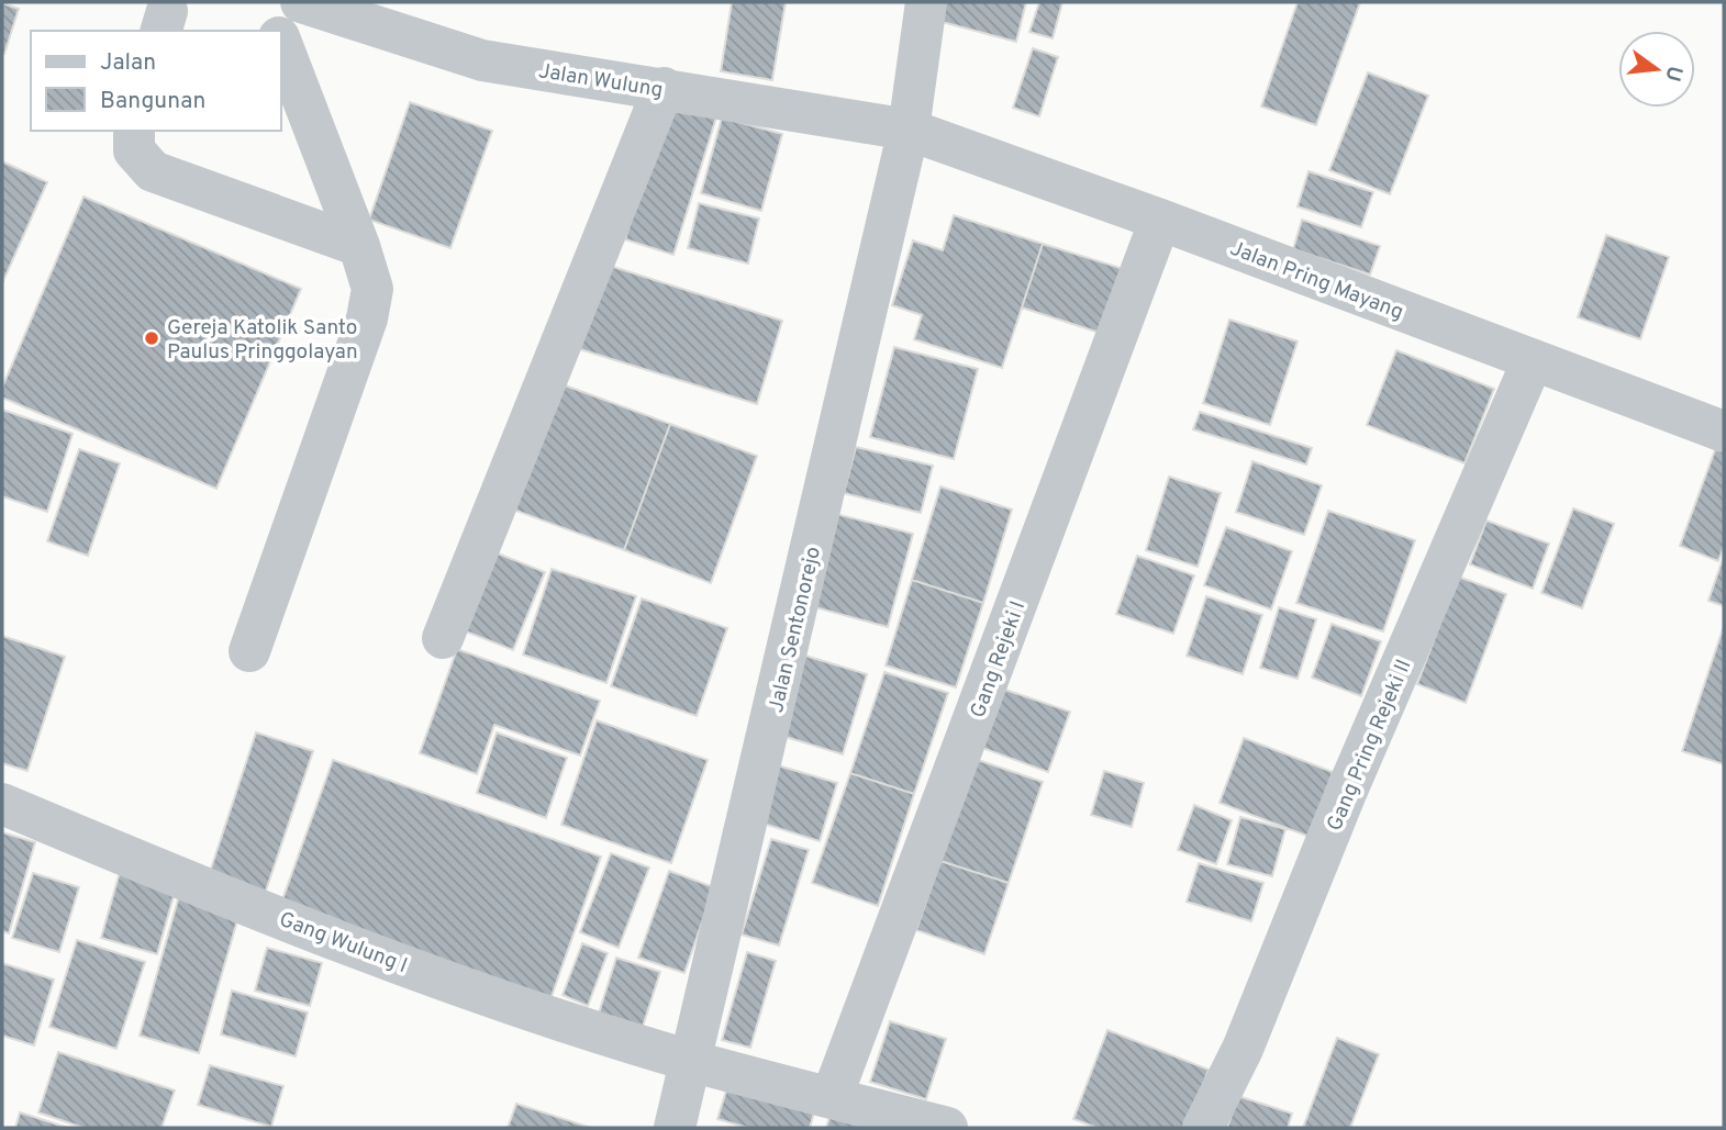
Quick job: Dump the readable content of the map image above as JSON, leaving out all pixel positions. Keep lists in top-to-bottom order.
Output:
{
  "streets": {
    "street": [
      "Jalan Wulung",
      "Jalan Pring Mayang",
      "Jalan Sentonorejo",
      "Gang Rejeki I",
      "Gang Pring Rejeki II",
      "Gang Wulung I"
    ]
  },
  "crossings": [
    ["Jalan Wulung", "Jalan Pring Mayang"],
    ["Jalan Wulung", "Jalan Sentonorejo"],
    ["Jalan Pring Mayang", "Jalan Sentonorejo"],
    ["Jalan Pring Mayang", "Gang Rejeki I"],
    ["Jalan Pring Mayang", "Gang Pring Rejeki II"],
    ["Jalan Sentonorejo", "Gang Wulung I"],
    ["Gang Rejeki I", "Gang Wulung I"]
  ],
  "places": ["Gereja Katolik Santo Paulus Pringgolayan"],
  "legend": ["Jalan", "Bangunan"],
  "north": "right"
}
